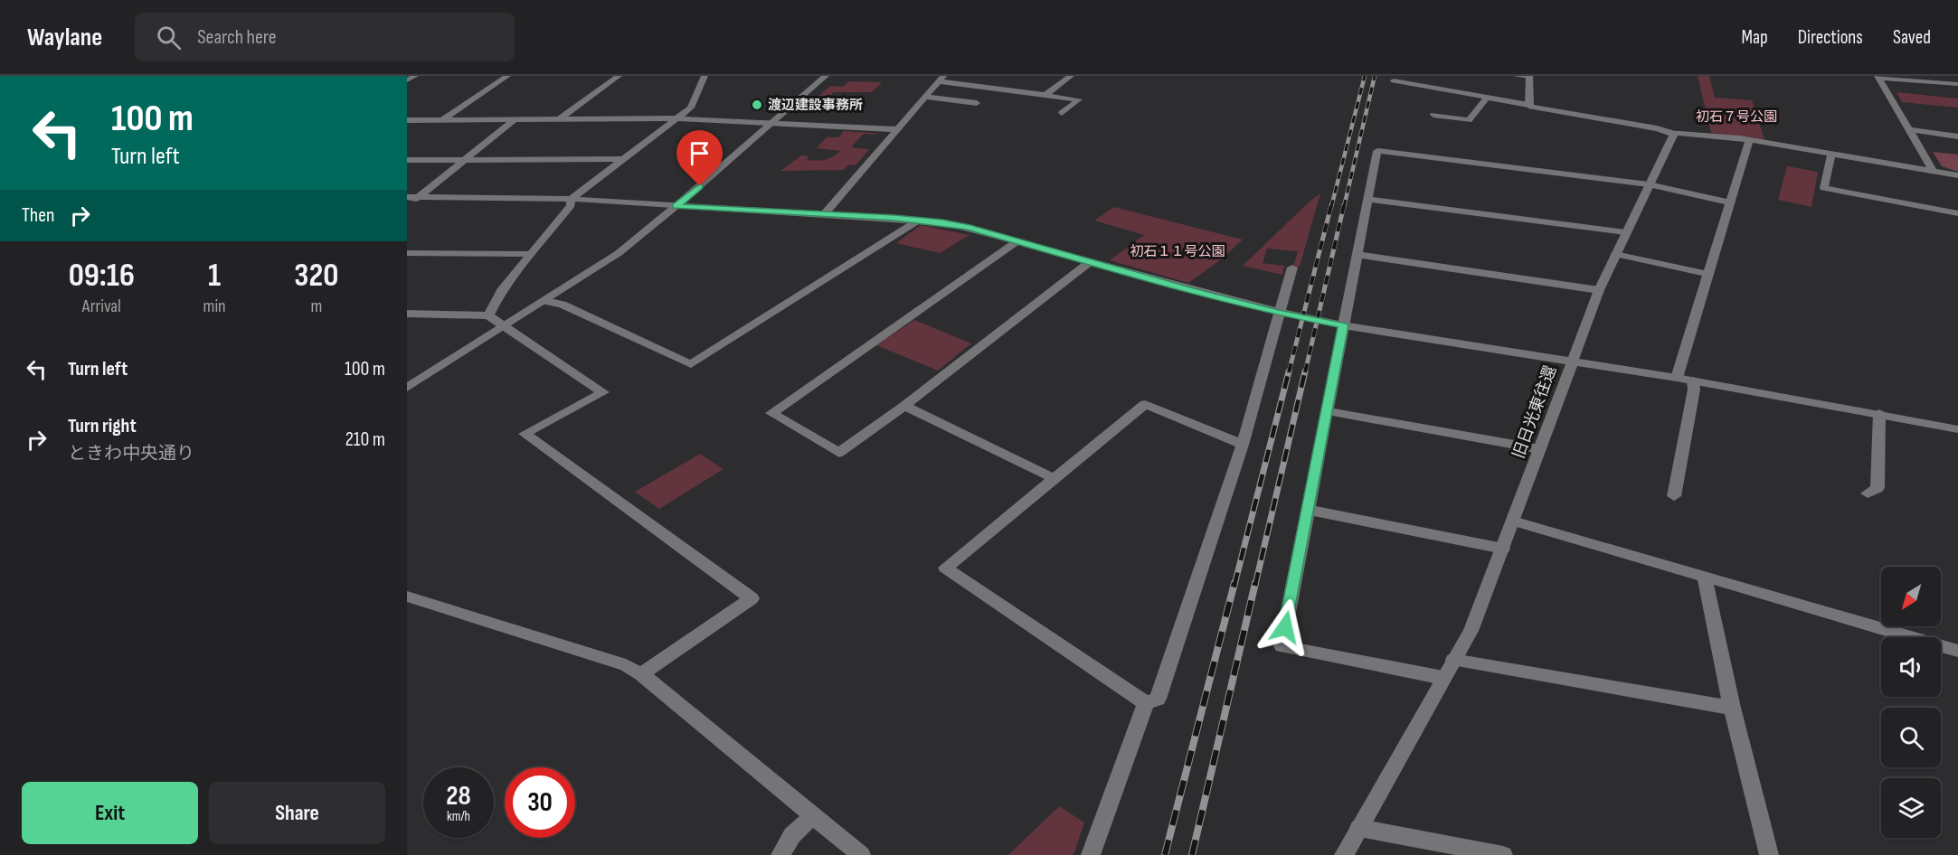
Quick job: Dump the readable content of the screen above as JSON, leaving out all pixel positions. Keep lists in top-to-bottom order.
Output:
{
  "streets": {
    "street": ["旧日光東往還"]
  },
  "parks": ["初石７号公園", "初石１１号公園"],
  "places": ["渡辺建設事務所"],
  "north": "bottom left",
  "page": {
    "header": "Waylane",
    "search": "Search here",
    "nav": ["Map", "Directions", "Saved"],
    "turn": ["100 m", "Turn left"],
    "then": "Then",
    "eta": [
      "09:16",
      "Arrival",
      "1",
      "min",
      "320",
      "m"
    ],
    "list": [
      {
        "name": "Turn left",
        "value": "100 m"
      },
      {
        "name": "Turn right",
        "note": "ときわ中央通り",
        "value": "210 m"
      }
    ],
    "speed": "28 km/h",
    "limit": "30",
    "buttons": ["Exit", "Share"]
  }
}
